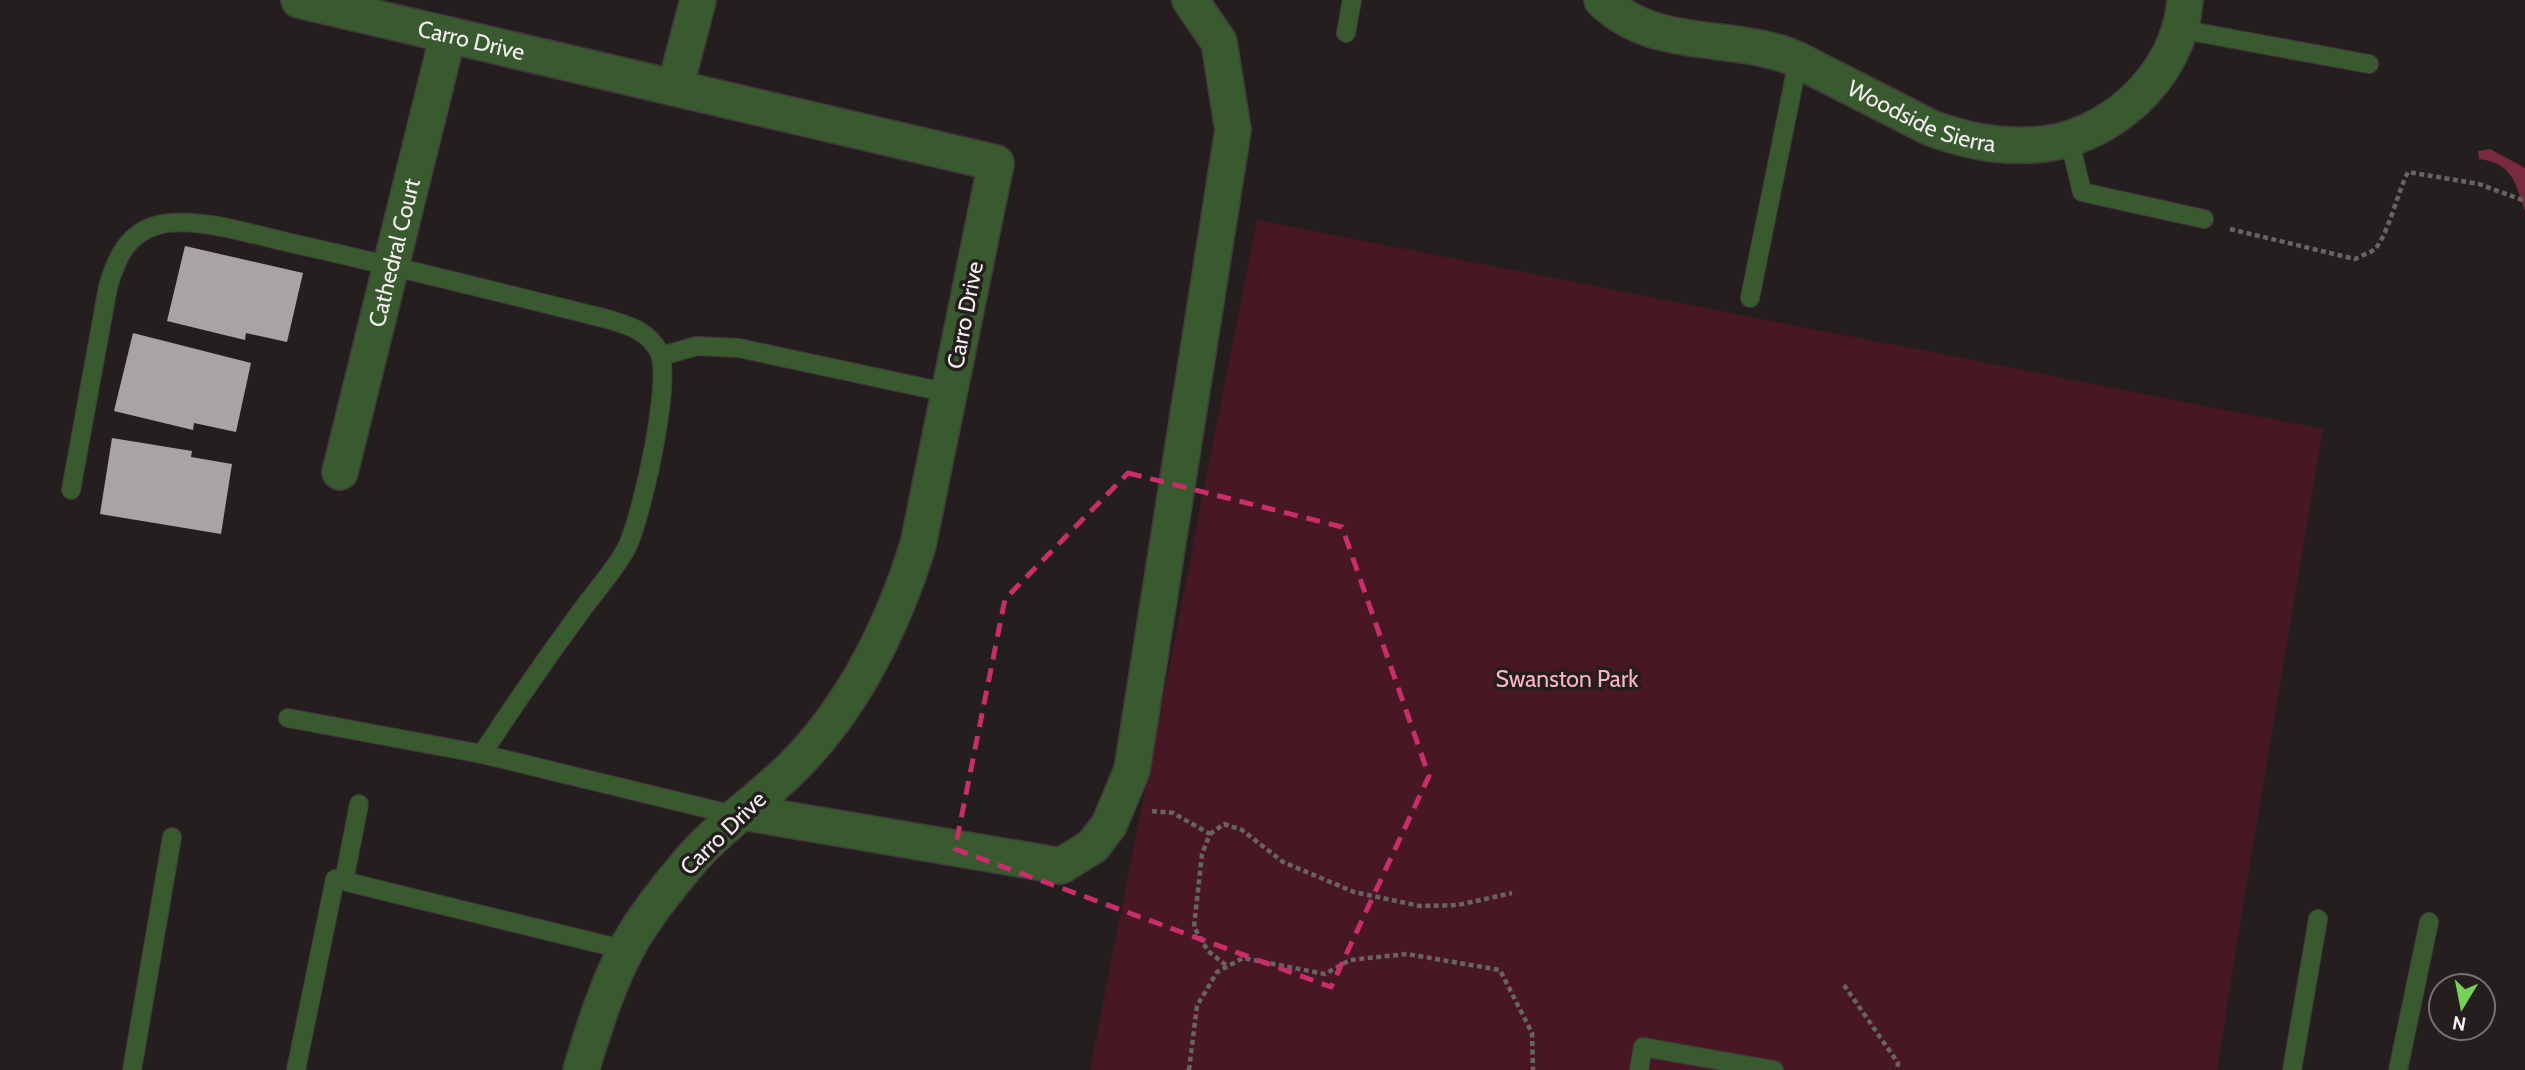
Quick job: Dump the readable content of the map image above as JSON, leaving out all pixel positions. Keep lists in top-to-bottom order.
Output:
{
  "streets": {
    "street": ["Carro Drive", "Woodside Sierra", "Cathedral Court"]
  },
  "crossings": [
    ["Carro Drive", "Cathedral Court"]
  ],
  "parks": ["Swanston Park"],
  "north": "bottom"
}
